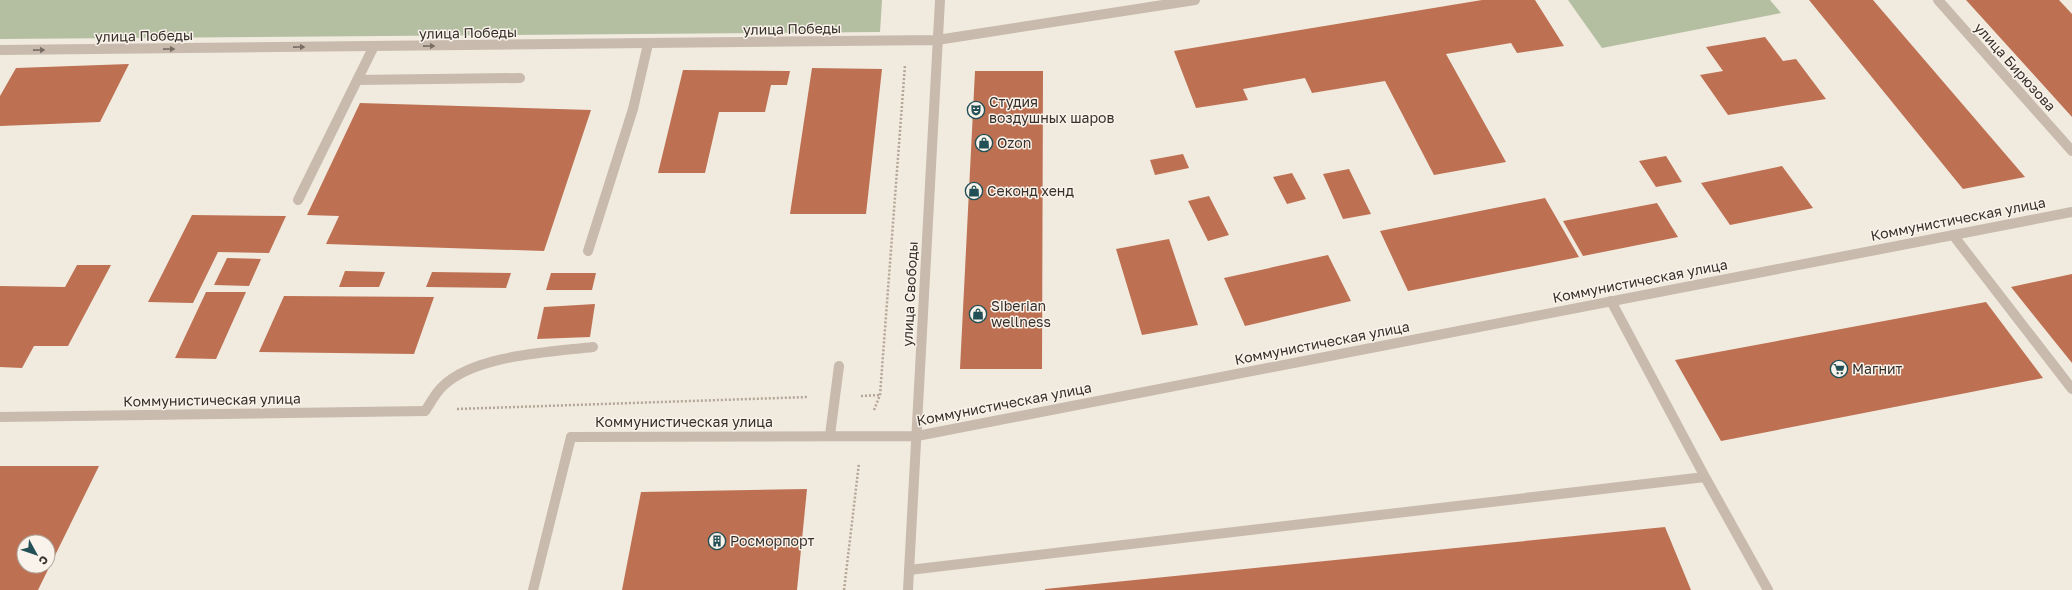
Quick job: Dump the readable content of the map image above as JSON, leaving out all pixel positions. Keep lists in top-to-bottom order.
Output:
{
  "streets": {
    "street": [
      "улица Победы",
      "улица Бирюзова",
      "Коммунистическая улица",
      "улица Свободы"
    ]
  },
  "crossings": [
    ["улица Победы", "улица Свободы"],
    ["Коммунистическая улица", "улица Свободы"]
  ],
  "one_way": ["улица Победы"],
  "places": {
    "theatre": ["Студия воздушных шаров"],
    "shop": ["Ozon", "Секонд хенд", "Siberian wellness"],
    "supermarket": ["Магнит"],
    "building": ["Росморпорт"]
  },
  "north": "bottom right"
}
